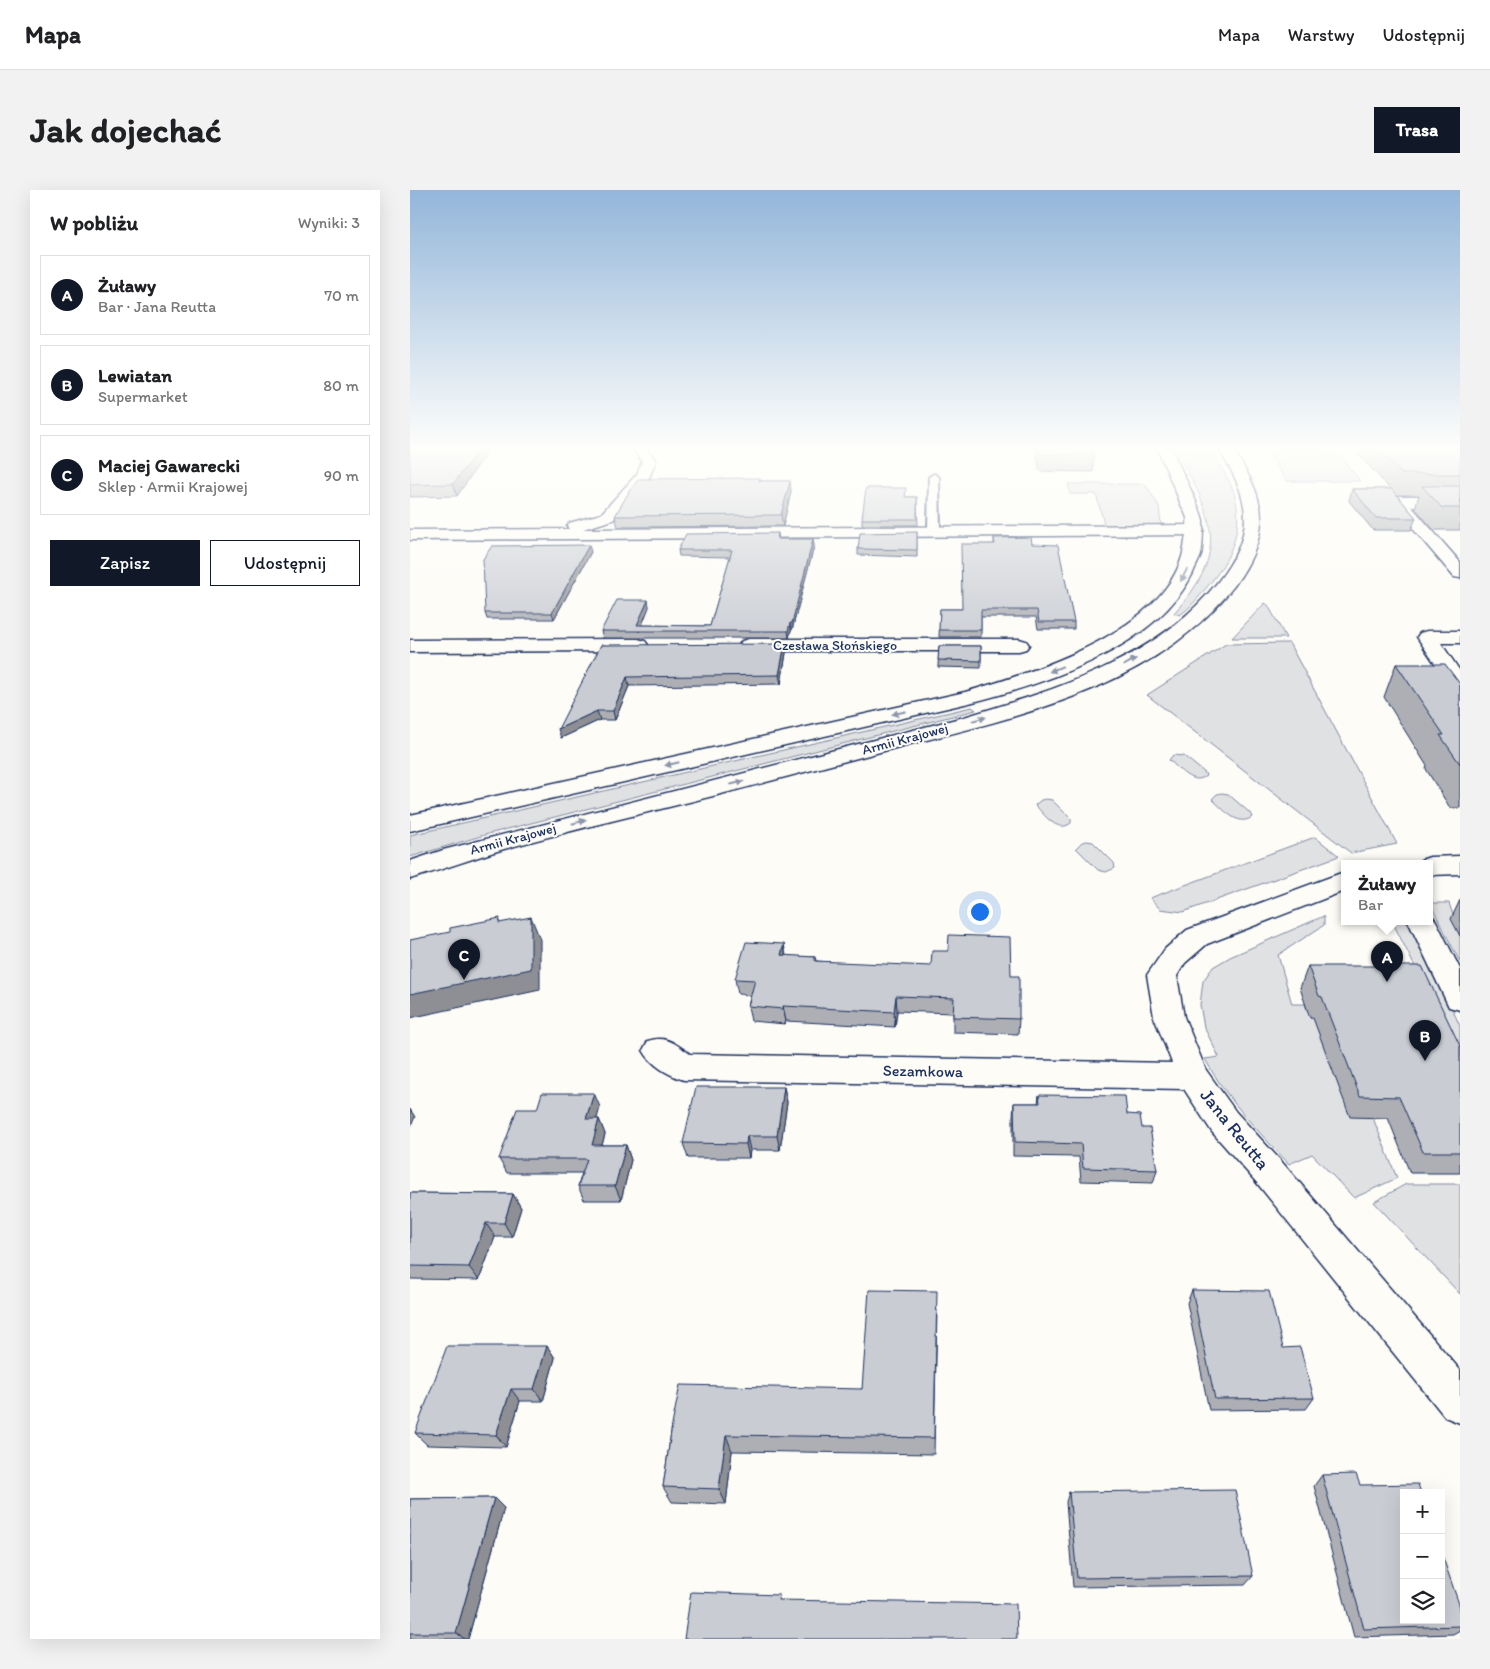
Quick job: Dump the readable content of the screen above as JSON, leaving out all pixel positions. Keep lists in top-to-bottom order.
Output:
{
  "streets": {
    "street": [
      "Czesława Słońskiego",
      "Armii Krajowej",
      "Sezamkowa",
      "Jana Reutta"
    ]
  },
  "crossings": [
    ["Sezamkowa", "Jana Reutta"]
  ],
  "page": {
    "header": "Mapa",
    "nav": ["Mapa", "Warstwy", "Udostępnij"],
    "buttons": [
      "Trasa",
      ["Zapisz", "Udostępnij"]
    ],
    "title": "Jak dojechać",
    "heading": ["W pobliżu", "Wyniki: 3"],
    "list": [
      {
        "mark": "A",
        "name": "Żuławy",
        "note": "Bar · Jana Reutta",
        "value": "70 m"
      },
      {
        "mark": "B",
        "name": "Lewiatan",
        "note": "Supermarket",
        "value": "80 m"
      },
      {
        "mark": "C",
        "name": "Maciej Gawarecki",
        "note": "Sklep · Armii Krajowej",
        "value": "90 m"
      }
    ],
    "popup": ["Żuławy", "Bar"],
    "pins": ["C", "A", "B"],
    "map_buttons": ["+", "−"]
  }
}
